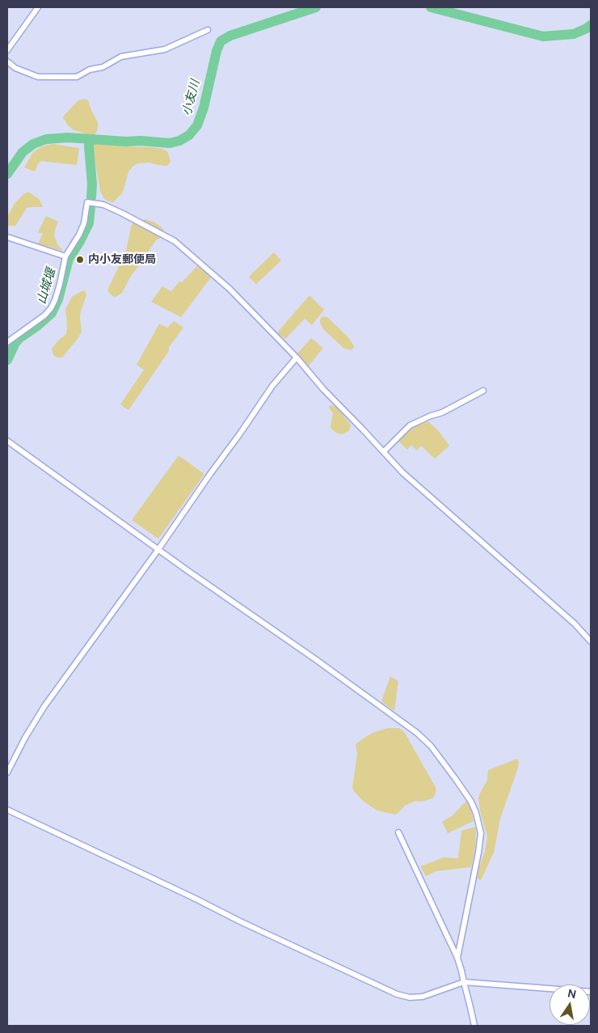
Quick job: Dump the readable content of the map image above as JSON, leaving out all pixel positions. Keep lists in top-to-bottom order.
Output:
{
  "water": ["小友川", "山城堰"],
  "places": ["内小友郵便局"],
  "north": "top"
}
